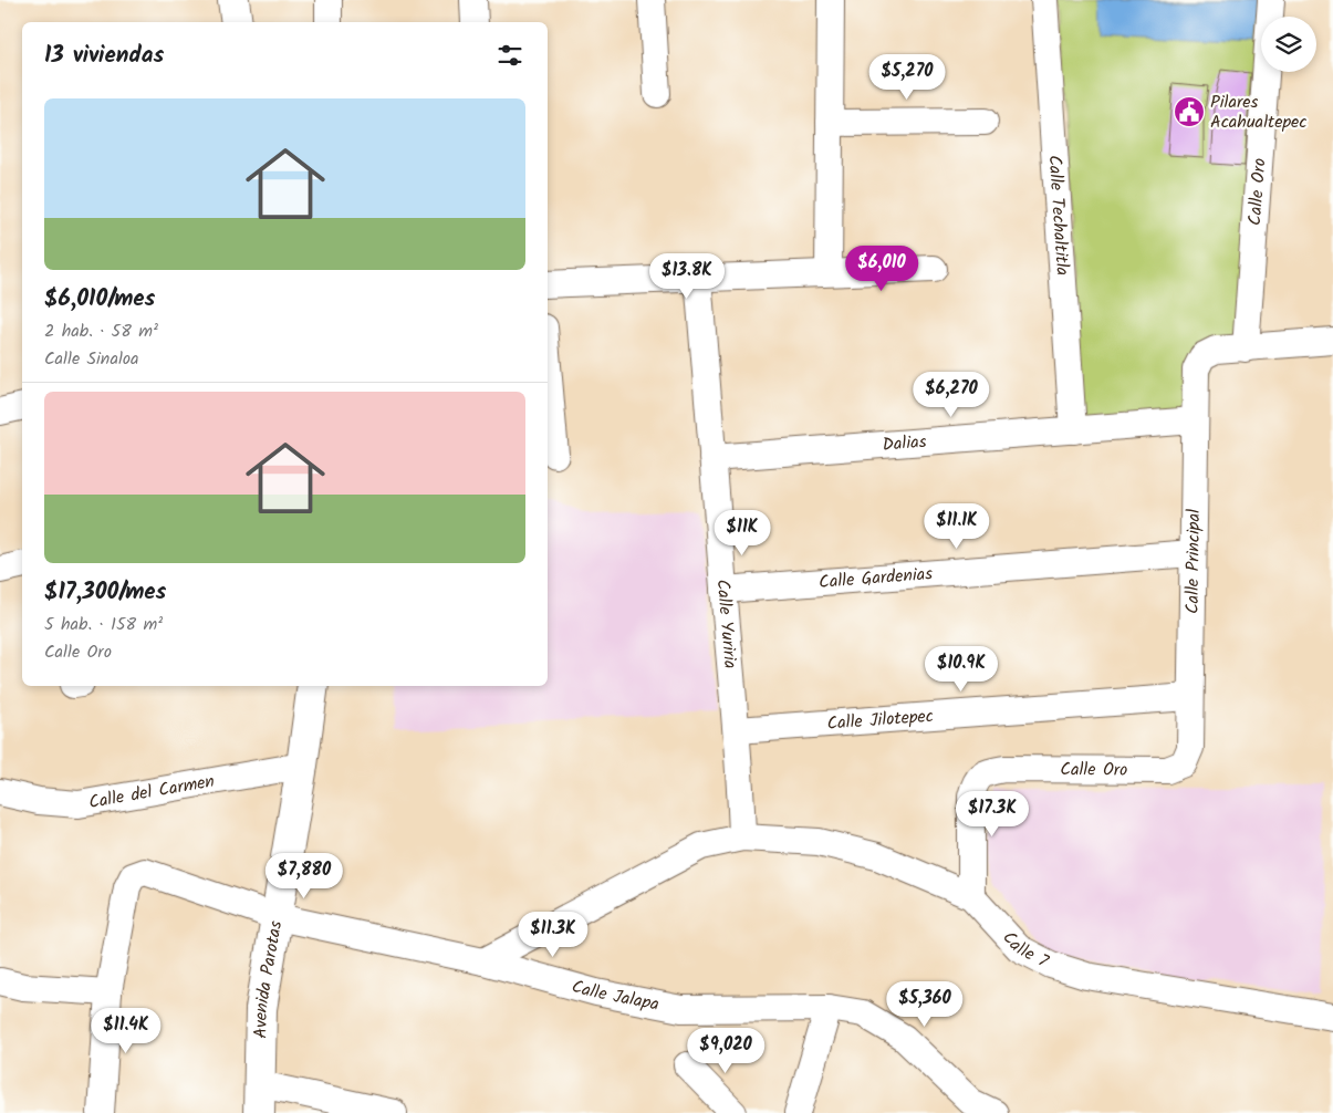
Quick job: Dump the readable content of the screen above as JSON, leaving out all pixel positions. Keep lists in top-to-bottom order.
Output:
{
  "streets": {
    "street": [
      "Calle Oro",
      "Calle Techaltitla",
      "Dalias",
      "Calle Principal",
      "Calle Gardenias",
      "Calle Yuriria",
      "Calle Jilotepec",
      "Calle del Carmen",
      "Calle 7",
      "Avenida Parotas",
      "Calle Jalapa"
    ]
  },
  "crossings": [
    ["Calle Oro", "Calle Principal"],
    ["Calle Oro", "Calle 7"],
    ["Calle Techaltitla", "Dalias"],
    ["Dalias", "Calle Principal"],
    ["Dalias", "Calle Yuriria"],
    ["Calle Principal", "Calle Gardenias"],
    ["Calle Principal", "Calle Jilotepec"],
    ["Calle Gardenias", "Calle Yuriria"],
    ["Calle Yuriria", "Calle Jilotepec"],
    ["Calle Yuriria", "Calle 7"],
    ["Calle del Carmen", "Avenida Parotas"],
    ["Calle 7", "Calle Jalapa"],
    ["Avenida Parotas", "Calle Jalapa"]
  ],
  "places": {
    "public building": ["Pilares Acahualtepec"]
  },
  "page": {
    "heading": "13 viviendas",
    "price": [
      "$5,270",
      "$6,010",
      "$13.8K",
      "$6,270",
      "$11.1K",
      "$11K",
      "$10.9K",
      "$17.3K",
      "$7,880",
      "$11.3K",
      "$5,360",
      "$11.4K",
      "$9,020"
    ],
    "list": [
      {
        "name": "$6,010/mes",
        "note": "2 hab. · 58 m² · Calle Sinaloa"
      },
      {
        "name": "$17,300/mes",
        "note": "5 hab. · 158 m² · Calle Oro"
      }
    ]
  }
}
